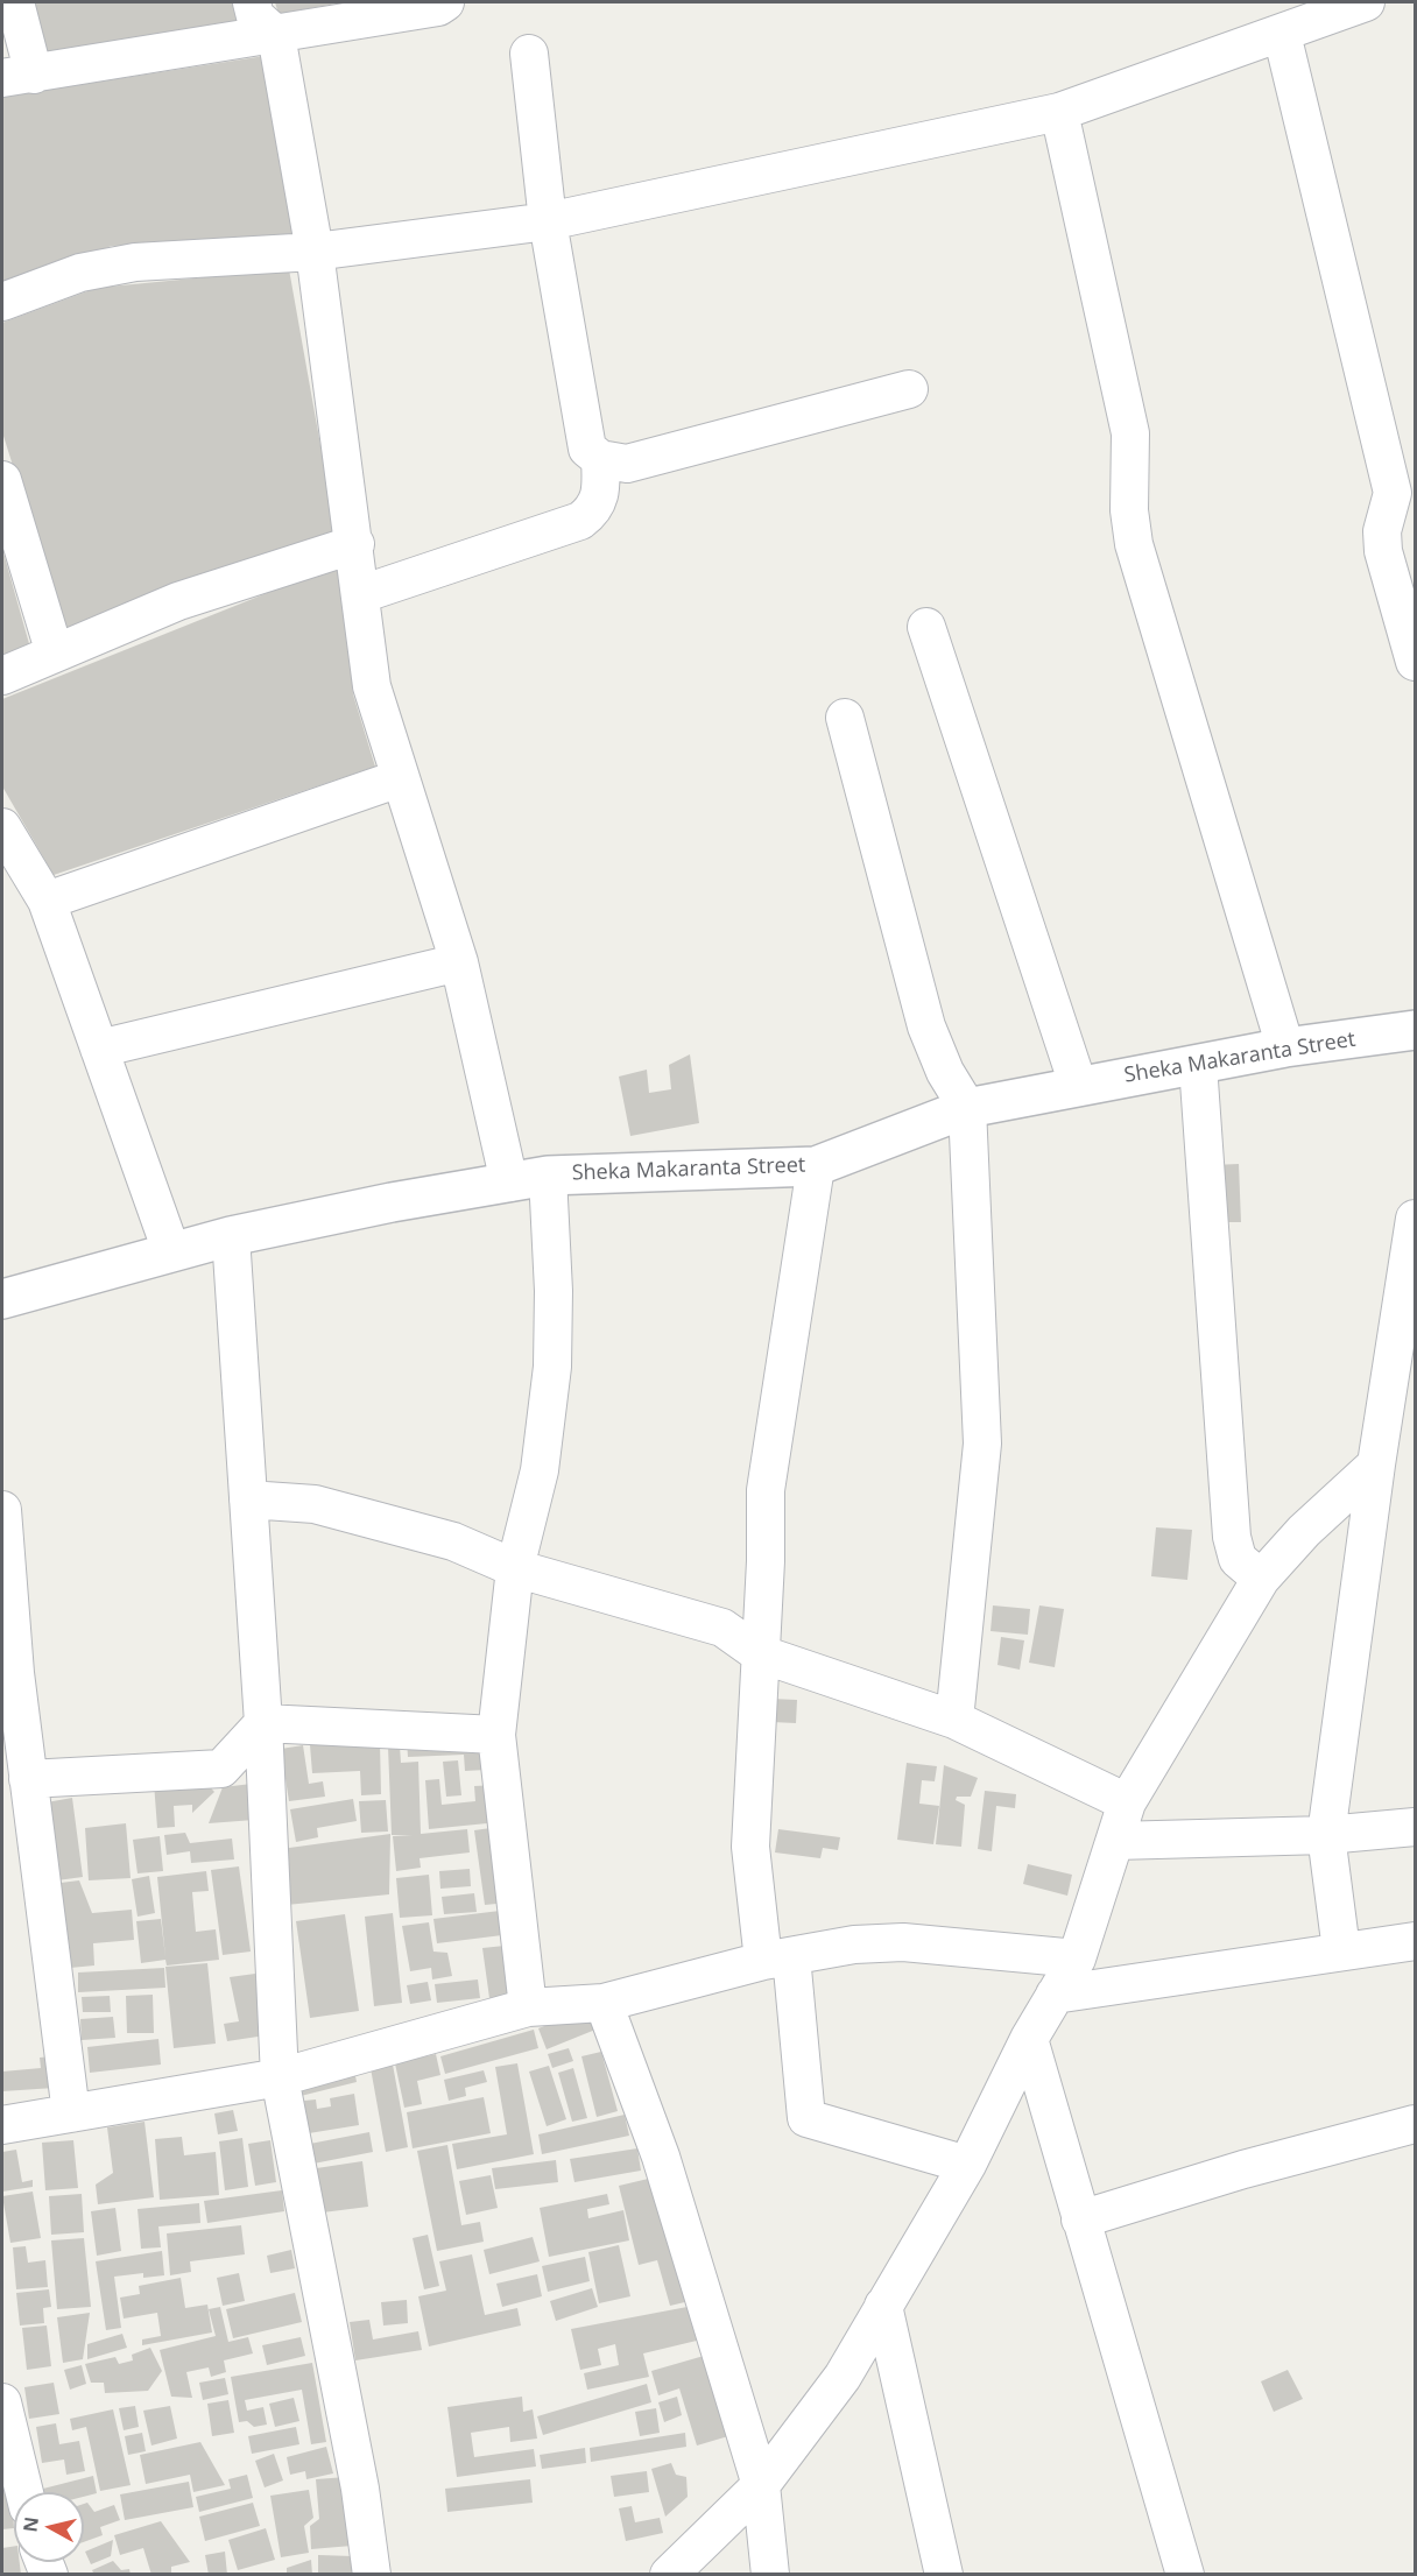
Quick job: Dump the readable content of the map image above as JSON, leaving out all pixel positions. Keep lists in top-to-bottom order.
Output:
{
  "streets": {
    "street": ["Sheka Makaranta Street"]
  },
  "north": "left"
}
